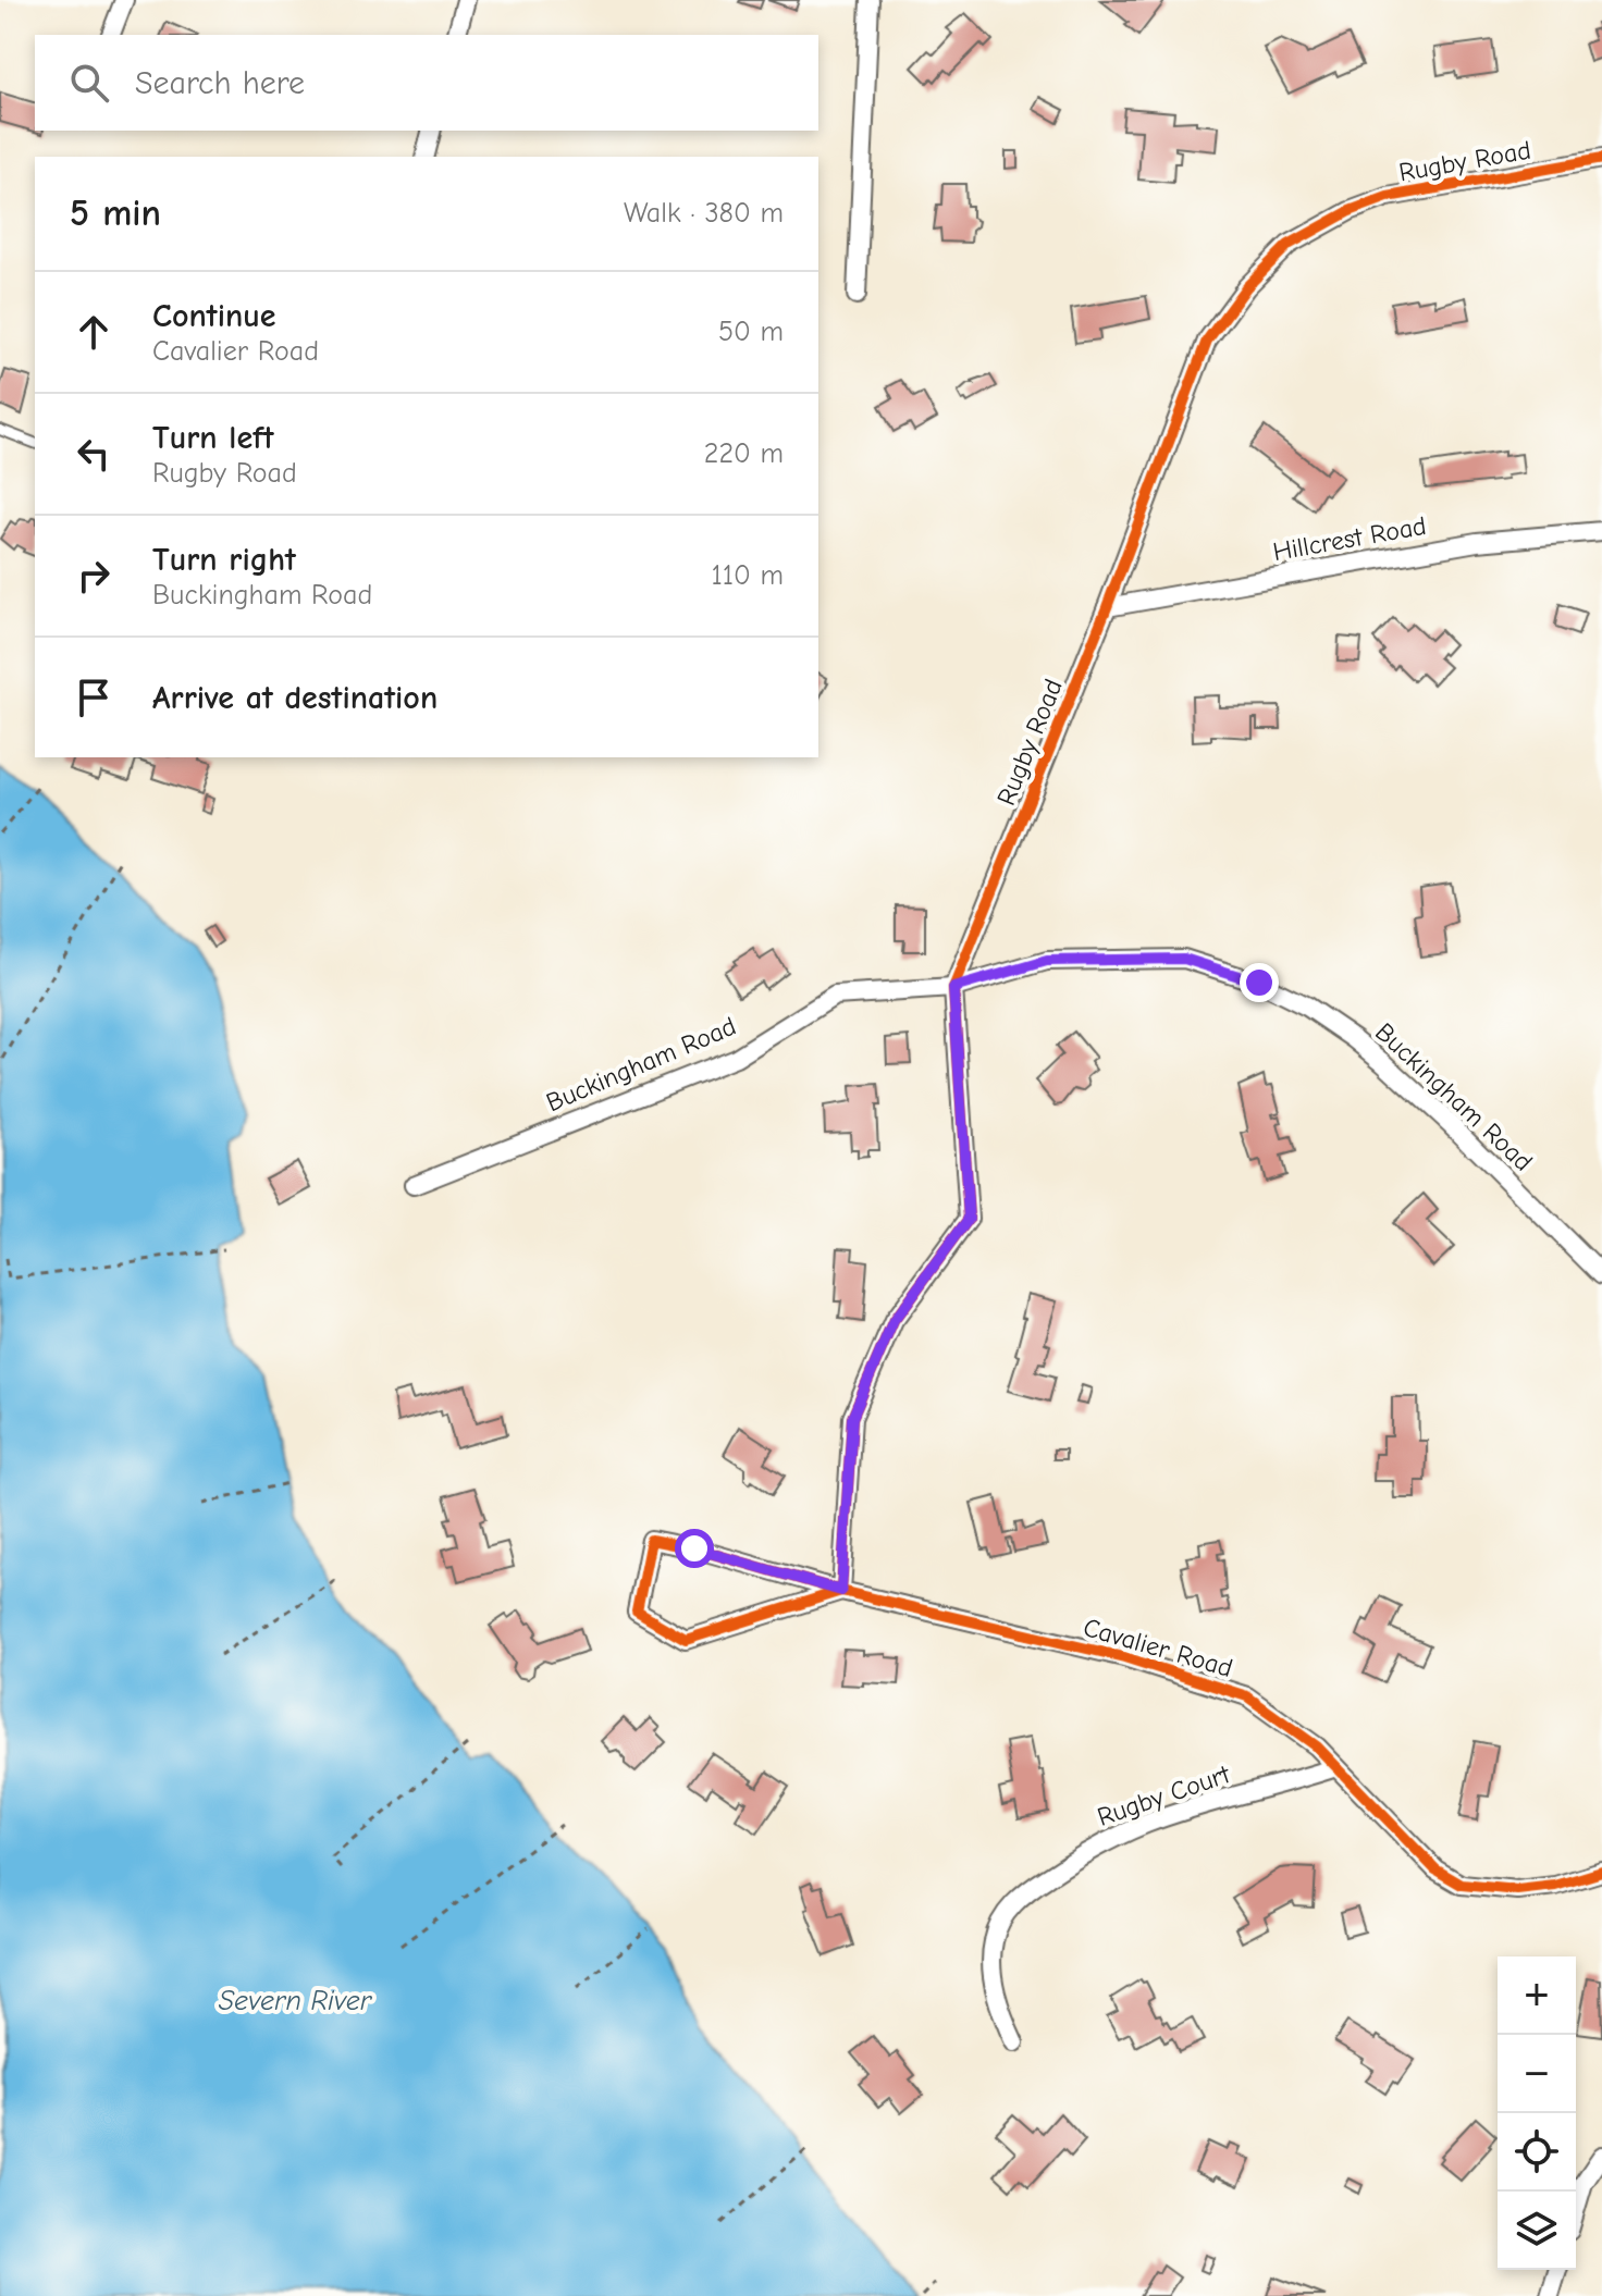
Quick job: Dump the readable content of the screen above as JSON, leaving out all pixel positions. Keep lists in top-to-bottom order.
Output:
{
  "streets": {
    "street": [
      "Rugby Road",
      "Hillcrest Road",
      "Buckingham Road",
      "Cavalier Road",
      "Rugby Court"
    ]
  },
  "crossings": [
    ["Rugby Road", "Hillcrest Road"],
    ["Rugby Road", "Buckingham Road"],
    ["Rugby Road", "Cavalier Road"],
    ["Cavalier Road", "Rugby Court"]
  ],
  "water": ["Severn River"],
  "page": {
    "search": "Search here",
    "heading": ["5 min", "Walk · 380 m"],
    "list": [
      ["Continue", "Cavalier Road", "50 m"],
      ["Turn left", "Rugby Road", "220 m"],
      ["Turn right", "Buckingham Road", "110 m"],
      "Arrive at destination"
    ],
    "map_buttons": ["+", "−"]
  }
}
